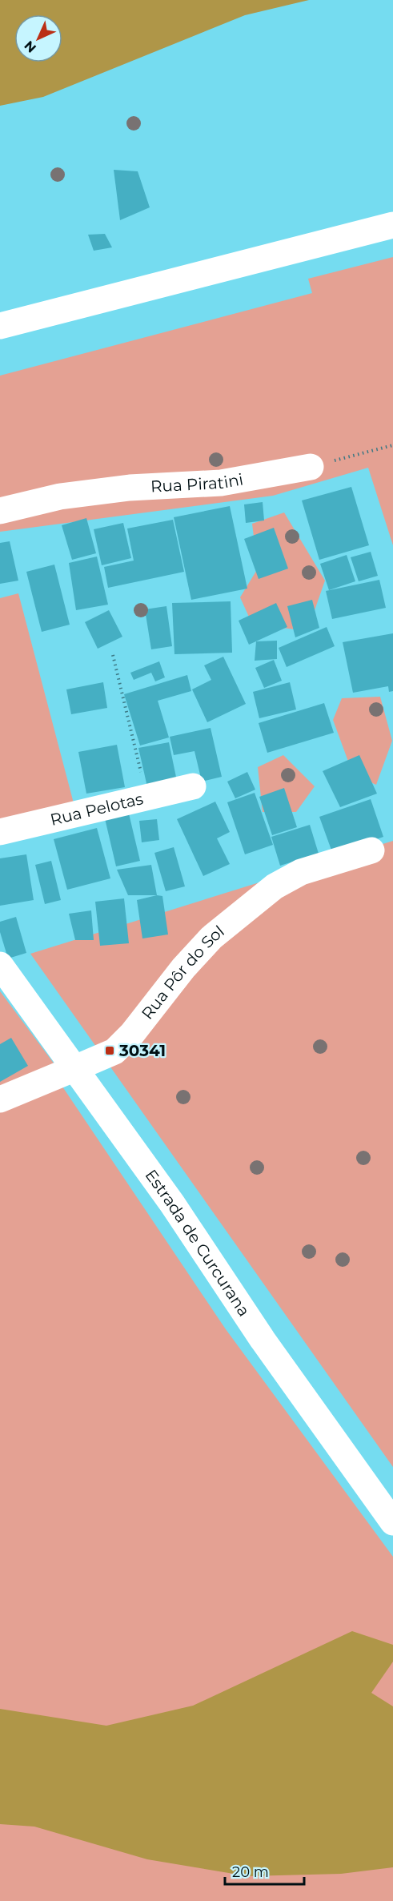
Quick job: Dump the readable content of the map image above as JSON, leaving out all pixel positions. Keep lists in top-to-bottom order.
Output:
{
  "streets": {
    "main road": [
      "Rua Piratini",
      "Rua Pelotas",
      "Rua Pôr do Sol",
      "Estrada de Curcurana"
    ]
  },
  "crossings": [
    ["Rua Pôr do Sol", "Estrada de Curcurana"]
  ],
  "places": {
    "transit": ["30341"]
  },
  "scale_bar": "20 m",
  "north": "bottom left"
}
